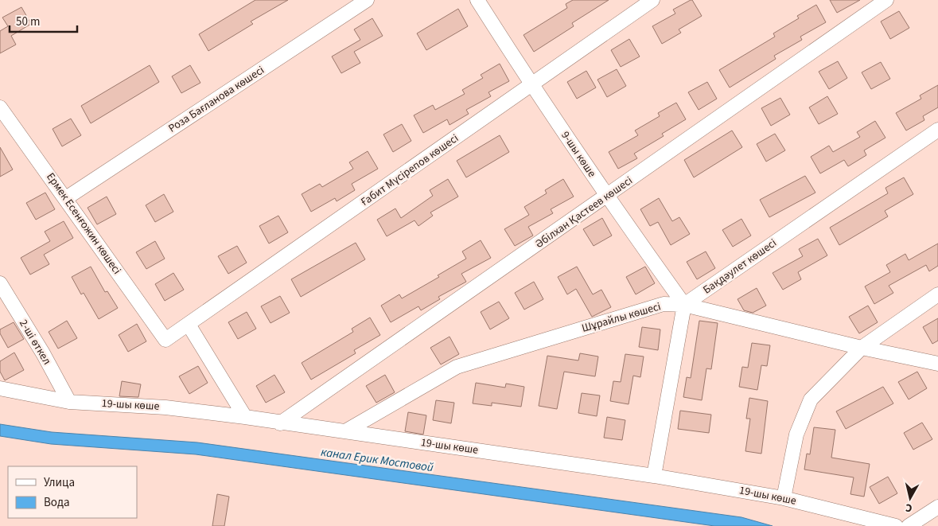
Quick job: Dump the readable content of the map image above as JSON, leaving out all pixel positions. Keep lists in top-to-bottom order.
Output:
{
  "streets": {
    "street": [
      "Роза Бағланова көшесi",
      "9-шы көше",
      "Ғабит Мүсірепов көшесi",
      "Әбілхан Қастеев көшесi",
      "Ермек Есенғожин көшесі",
      "Бақдәулет көшесi",
      "Шұрайлы көшесі",
      "2-шi өткел",
      "19-шы көше"
    ]
  },
  "crossings": [
    ["Роза Бағланова көшесi", "Ермек Есенғожин көшесі"],
    ["9-шы көше", "Ғабит Мүсірепов көшесi"],
    ["9-шы көше", "Әбілхан Қастеев көшесi"],
    ["9-шы көше", "Бақдәулет көшесi"],
    ["9-шы көше", "Шұрайлы көшесі"],
    ["Ғабит Мүсірепов көшесi", "Ермек Есенғожин көшесі"],
    ["Әбілхан Қастеев көшесi", "19-шы көше"],
    ["Бақдәулет көшесi", "Шұрайлы көшесі"],
    ["Шұрайлы көшесі", "19-шы көше"],
    ["2-шi өткел", "19-шы көше"]
  ],
  "water": ["канал Ерик Мостовой"],
  "legend": ["Улица", "Вода"],
  "scale_bar": "50 m",
  "north": "bottom"
}
